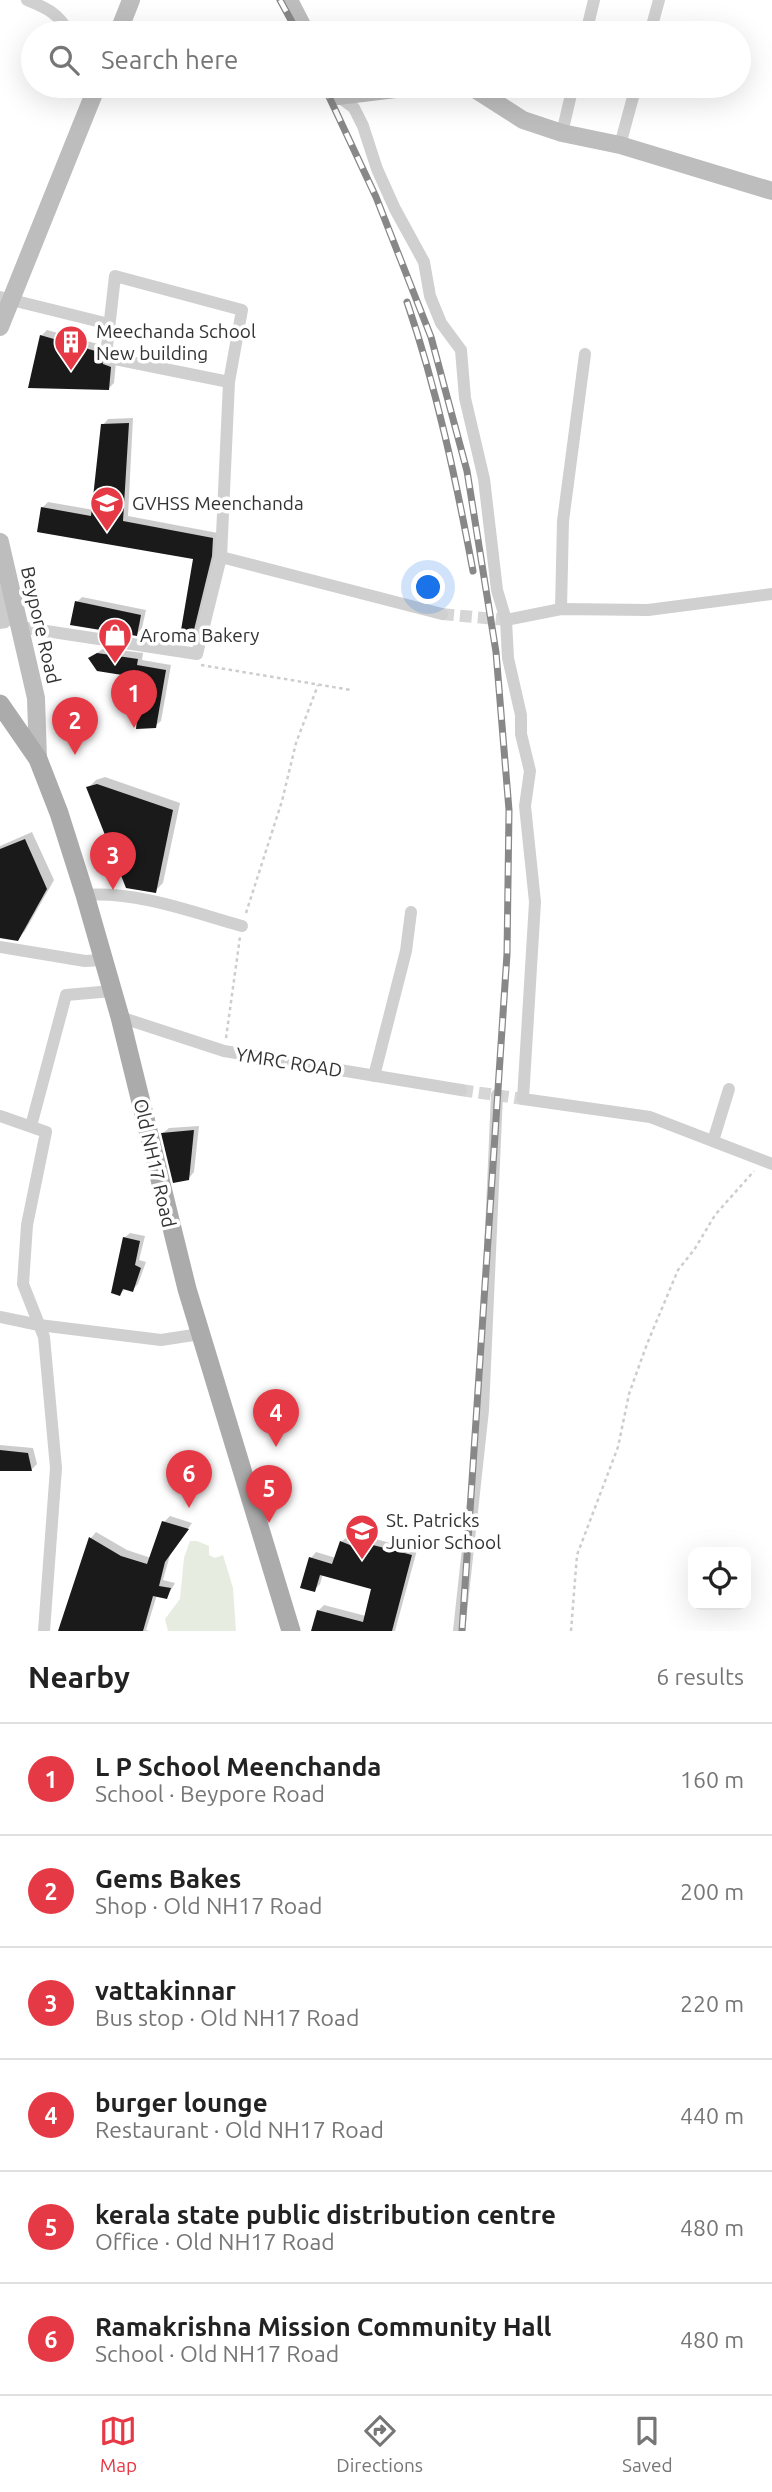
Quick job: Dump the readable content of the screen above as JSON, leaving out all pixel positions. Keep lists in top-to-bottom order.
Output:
{
  "streets": {
    "main road": ["Beypore Road", "Old NH17 Road"],
    "street": ["YMRC ROAD"]
  },
  "crossings": [
    ["Beypore Road", "Old NH17 Road"],
    ["YMRC ROAD", "Old NH17 Road"]
  ],
  "places": {
    "building": ["Meechanda School New building"],
    "school or university": ["GVHSS Meenchanda", "St. Patricks Junior School"],
    "shop": ["Aroma Bakery"]
  },
  "page": {
    "search": "Search here",
    "pins": [
      "1",
      "2",
      "3",
      "4",
      "6",
      "5"
    ],
    "heading": ["Nearby", "6 results"],
    "list": [
      {
        "mark": "1",
        "name": "L P School Meenchanda",
        "note": "School · Beypore Road",
        "value": "160 m"
      },
      {
        "mark": "2",
        "name": "Gems Bakes",
        "note": "Shop · Old NH17 Road",
        "value": "200 m"
      },
      {
        "mark": "3",
        "name": "vattakinnar",
        "note": "Bus stop · Old NH17 Road",
        "value": "220 m"
      },
      {
        "mark": "4",
        "name": "burger lounge",
        "note": "Restaurant · Old NH17 Road",
        "value": "440 m"
      },
      {
        "mark": "5",
        "name": "kerala state public distribution centre",
        "note": "Office · Old NH17 Road",
        "value": "480 m"
      },
      {
        "mark": "6",
        "name": "Ramakrishna Mission Community Hall",
        "note": "School · Old NH17 Road",
        "value": "480 m"
      }
    ],
    "nav": ["Map", "Directions", "Saved"]
  }
}
